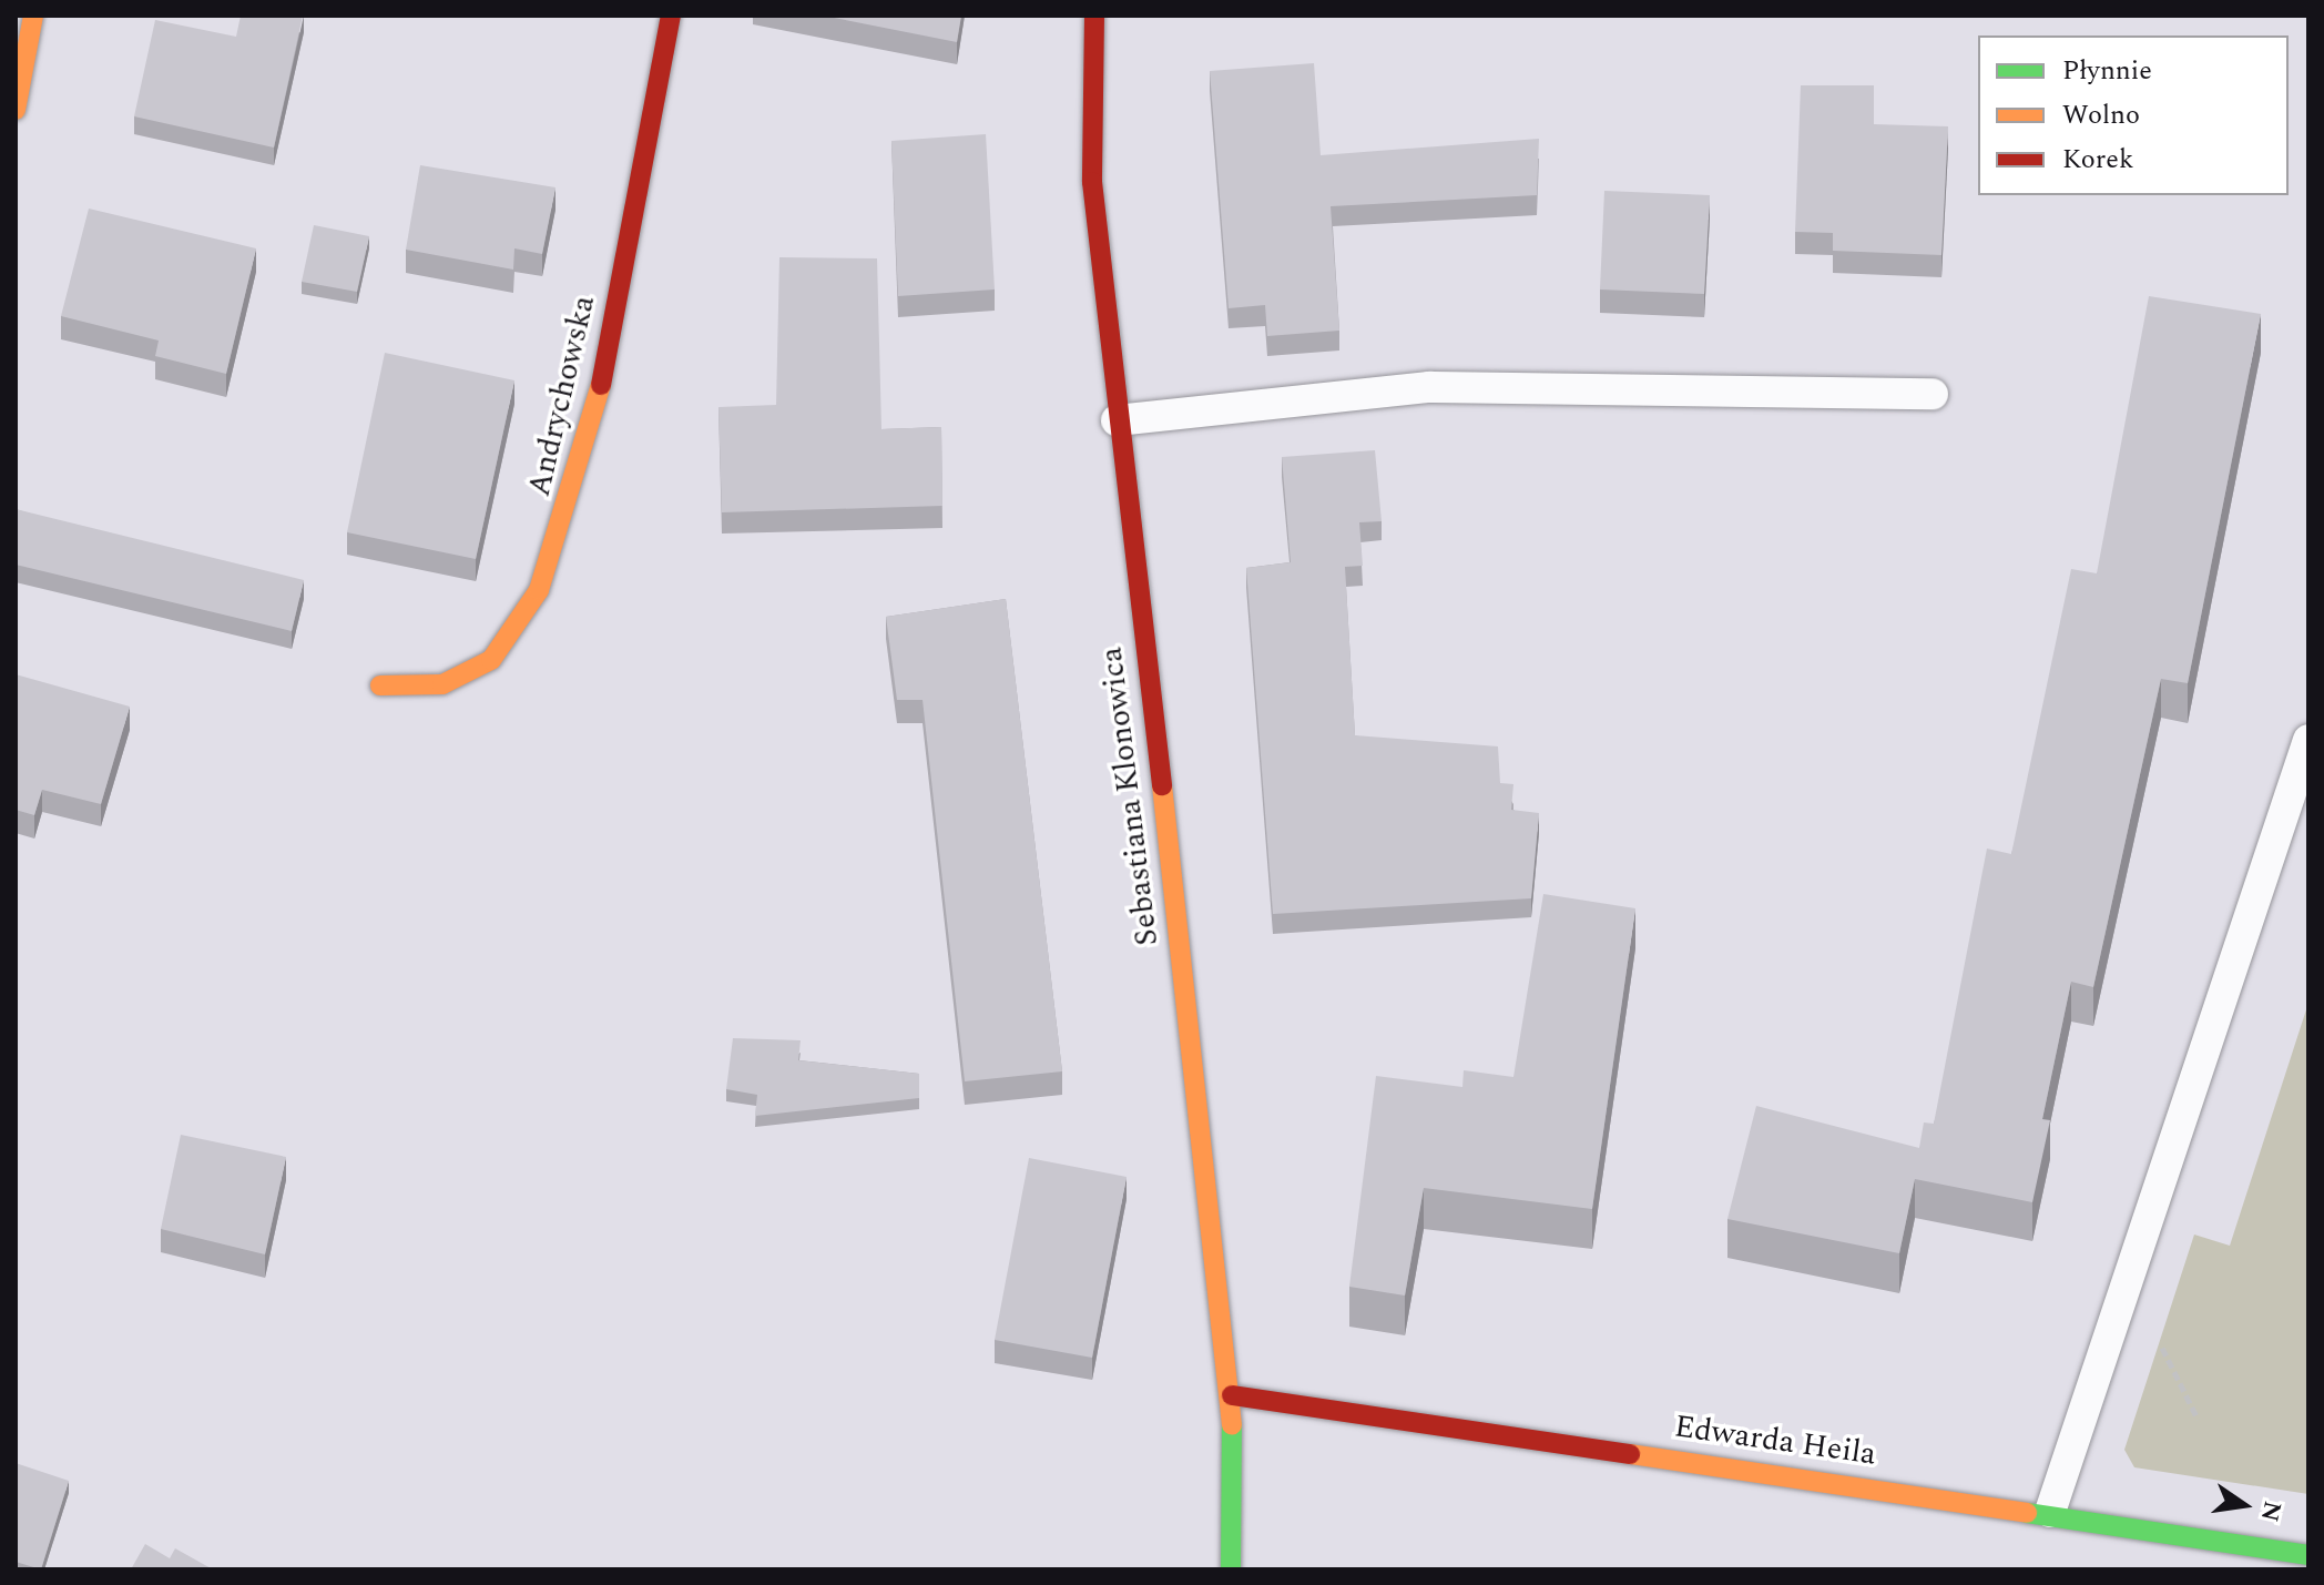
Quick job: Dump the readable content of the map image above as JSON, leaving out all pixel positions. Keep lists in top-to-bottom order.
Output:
{
  "streets": {
    "street": ["Andrychowska", "Sebastiana Klonowica", "Edwarda Heila"]
  },
  "crossings": [
    ["Sebastiana Klonowica", "Edwarda Heila"]
  ],
  "legend": ["Płynnie", "Wolno", "Korek"],
  "north": "right"
}
